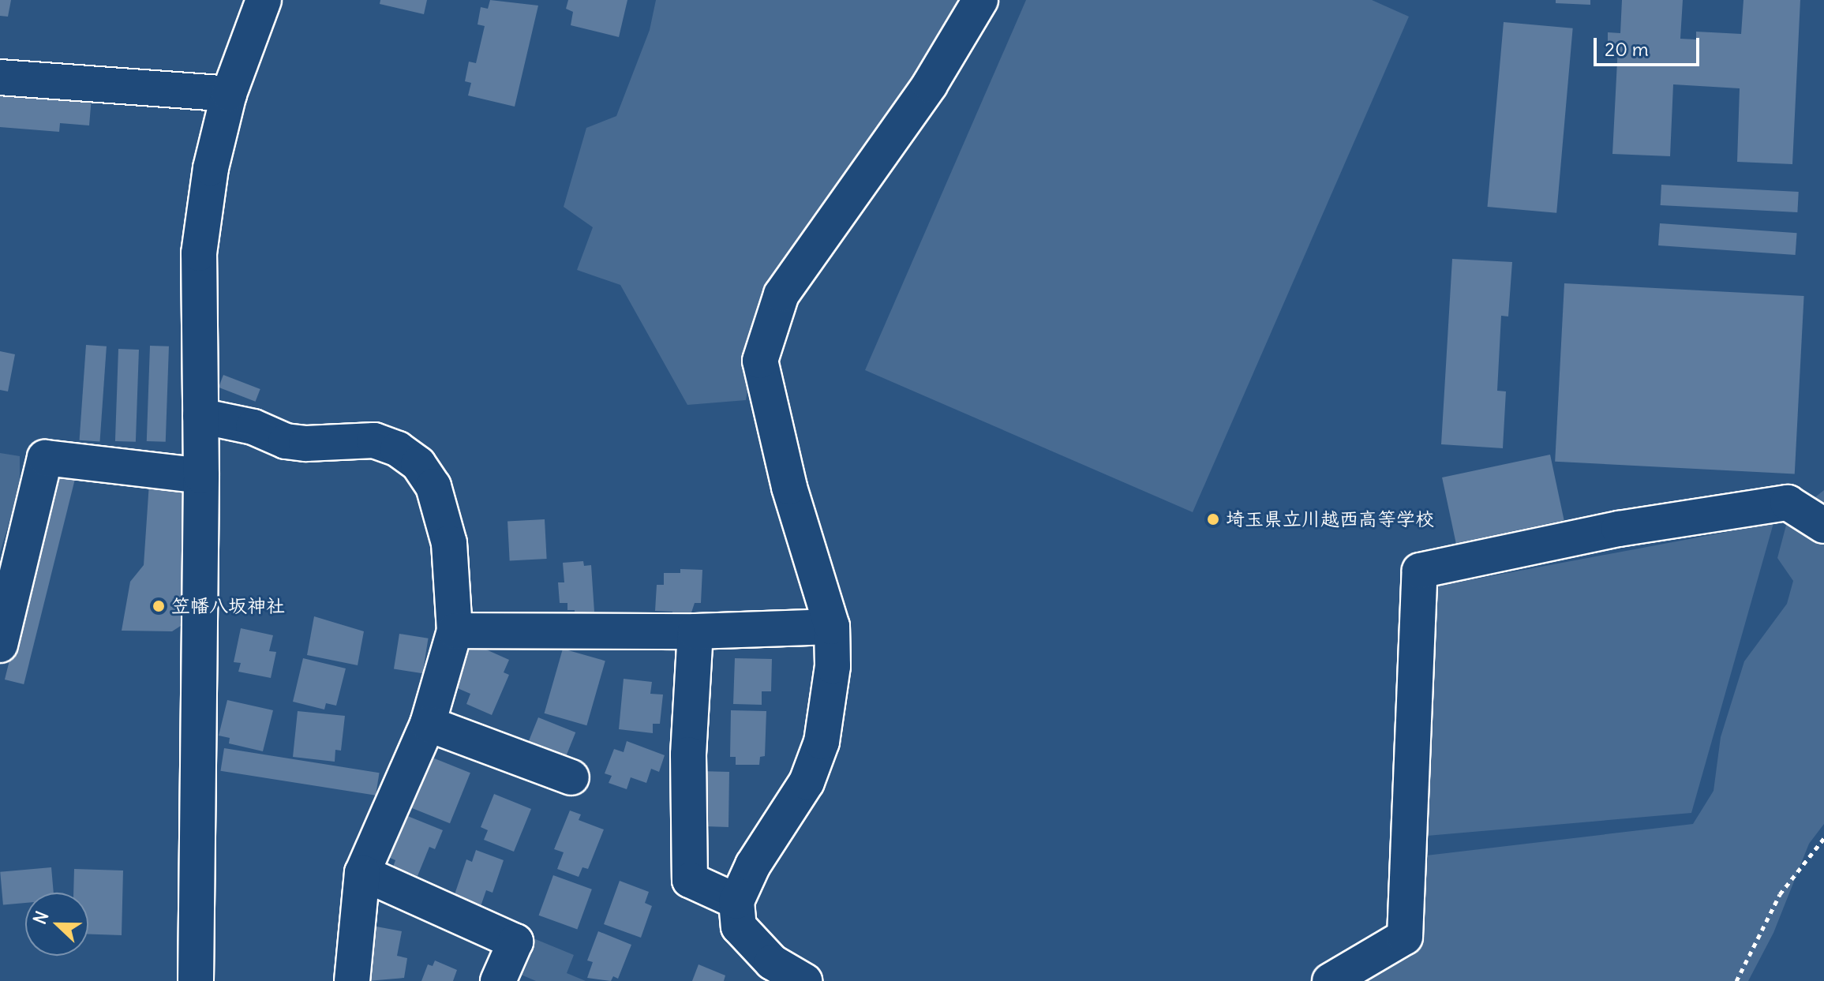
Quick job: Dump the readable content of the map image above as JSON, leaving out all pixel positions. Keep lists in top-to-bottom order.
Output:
{
  "places": ["埼玉県立川越西高等学校", "笠幡八坂神社"],
  "scale_bar": "20 m",
  "north": "left"
}
